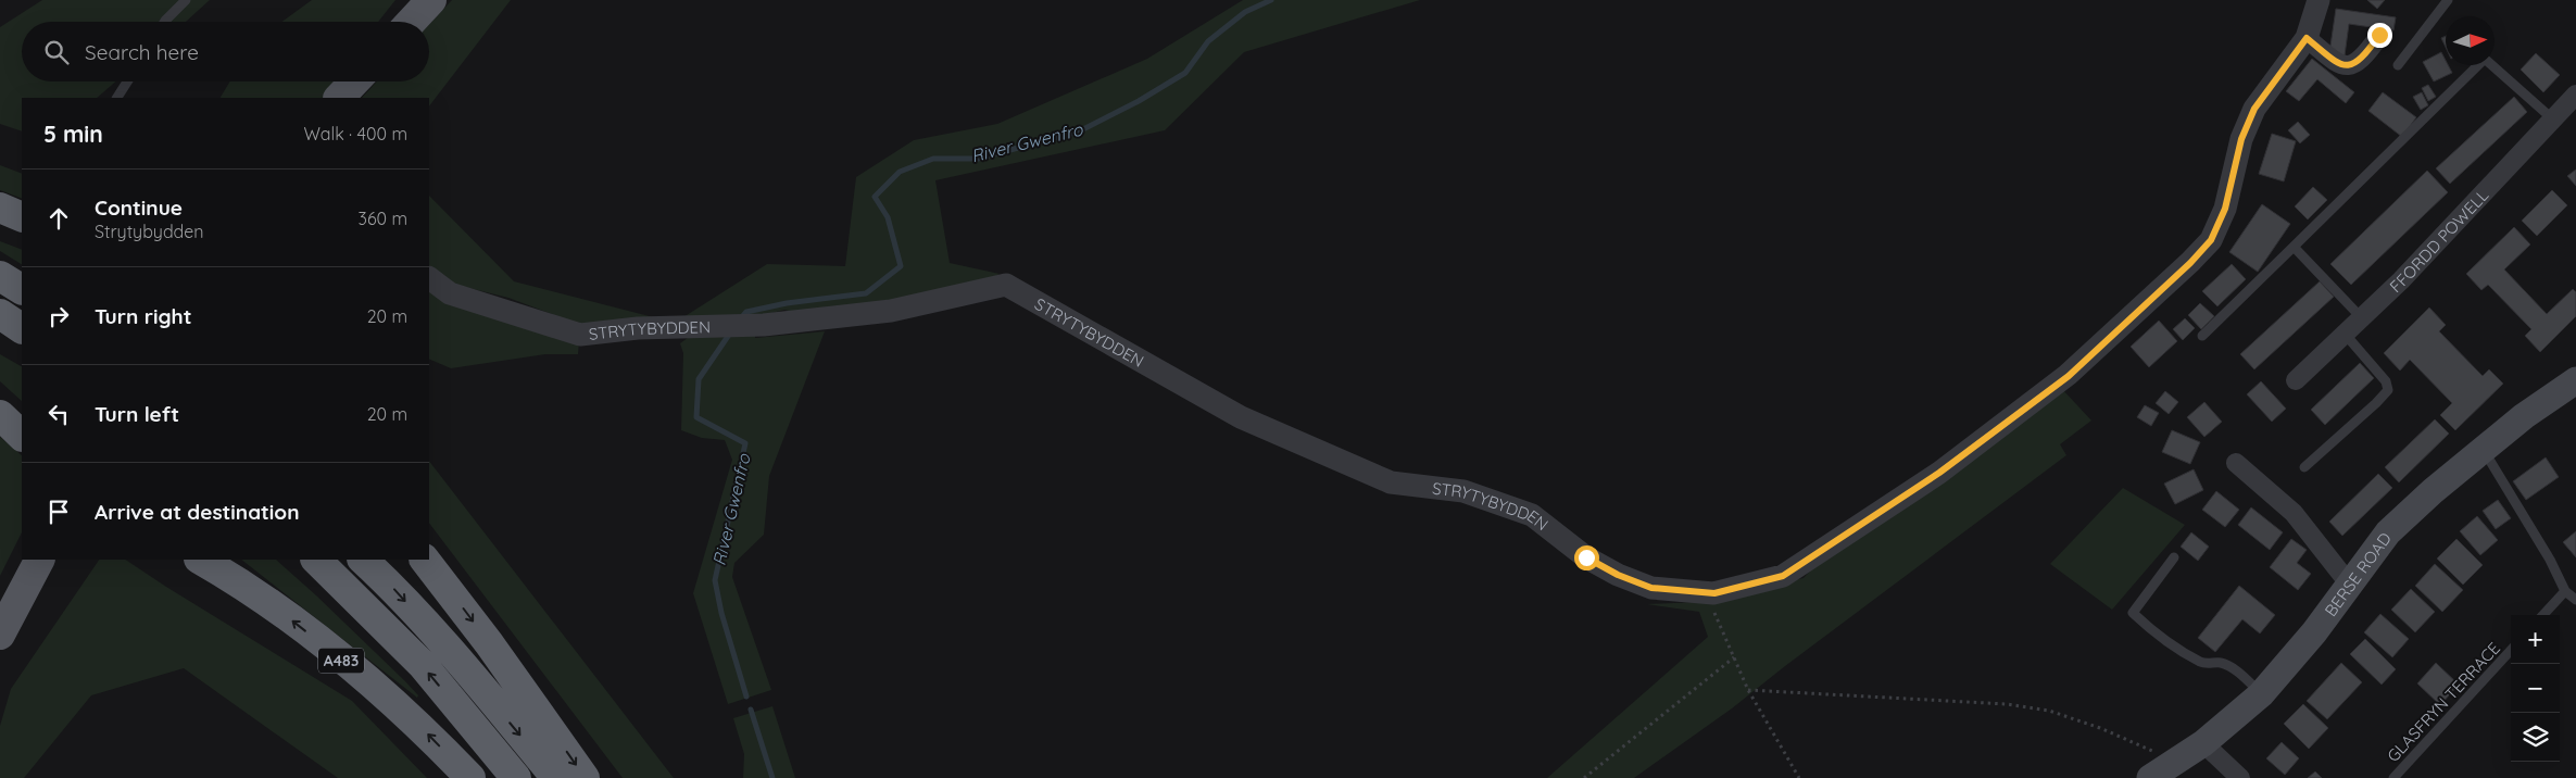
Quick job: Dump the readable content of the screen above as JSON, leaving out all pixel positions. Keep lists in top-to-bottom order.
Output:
{
  "streets": {
    "highway": ["A483"],
    "main road": ["BERSE ROAD"],
    "street": ["FFORDD POWELL", "STRYTYBYDDEN"],
    "lane": ["GLASFRYN TERRACE"]
  },
  "water": ["River Gwenfro"],
  "north": "right",
  "page": {
    "search": "Search here",
    "heading": ["5 min", "Walk · 400 m"],
    "list": [
      ["Continue", "Strytybydden", "360 m"],
      ["Turn right", "20 m"],
      ["Turn left", "20 m"],
      "Arrive at destination"
    ],
    "map_buttons": ["+", "−"]
  }
}
